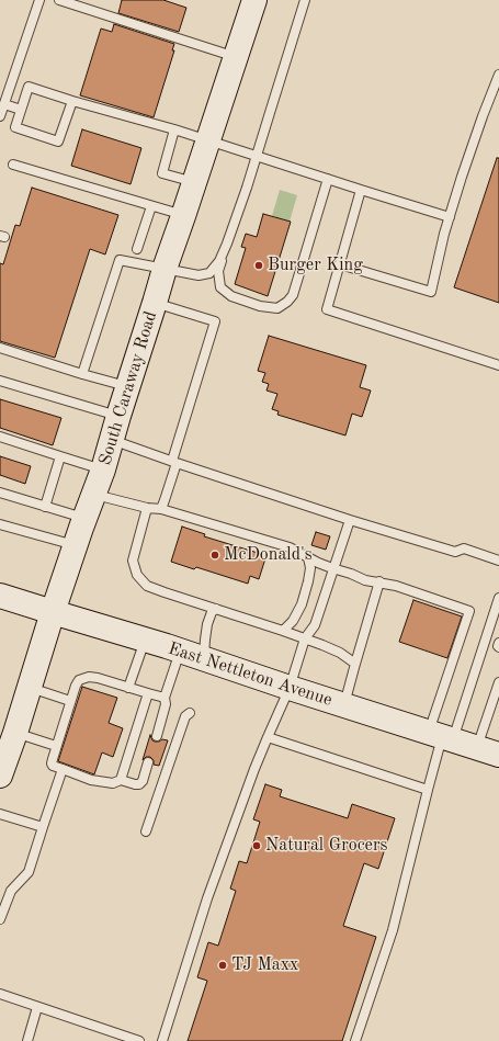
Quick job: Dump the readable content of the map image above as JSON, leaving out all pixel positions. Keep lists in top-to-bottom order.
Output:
{
  "streets": {
    "main road": ["South Caraway Road", "East Nettleton Avenue"]
  },
  "crossings": [
    ["South Caraway Road", "East Nettleton Avenue"]
  ],
  "places": [
    "Burger King",
    "McDonald's",
    "Natural Grocers",
    "TJ Maxx"
  ]
}
